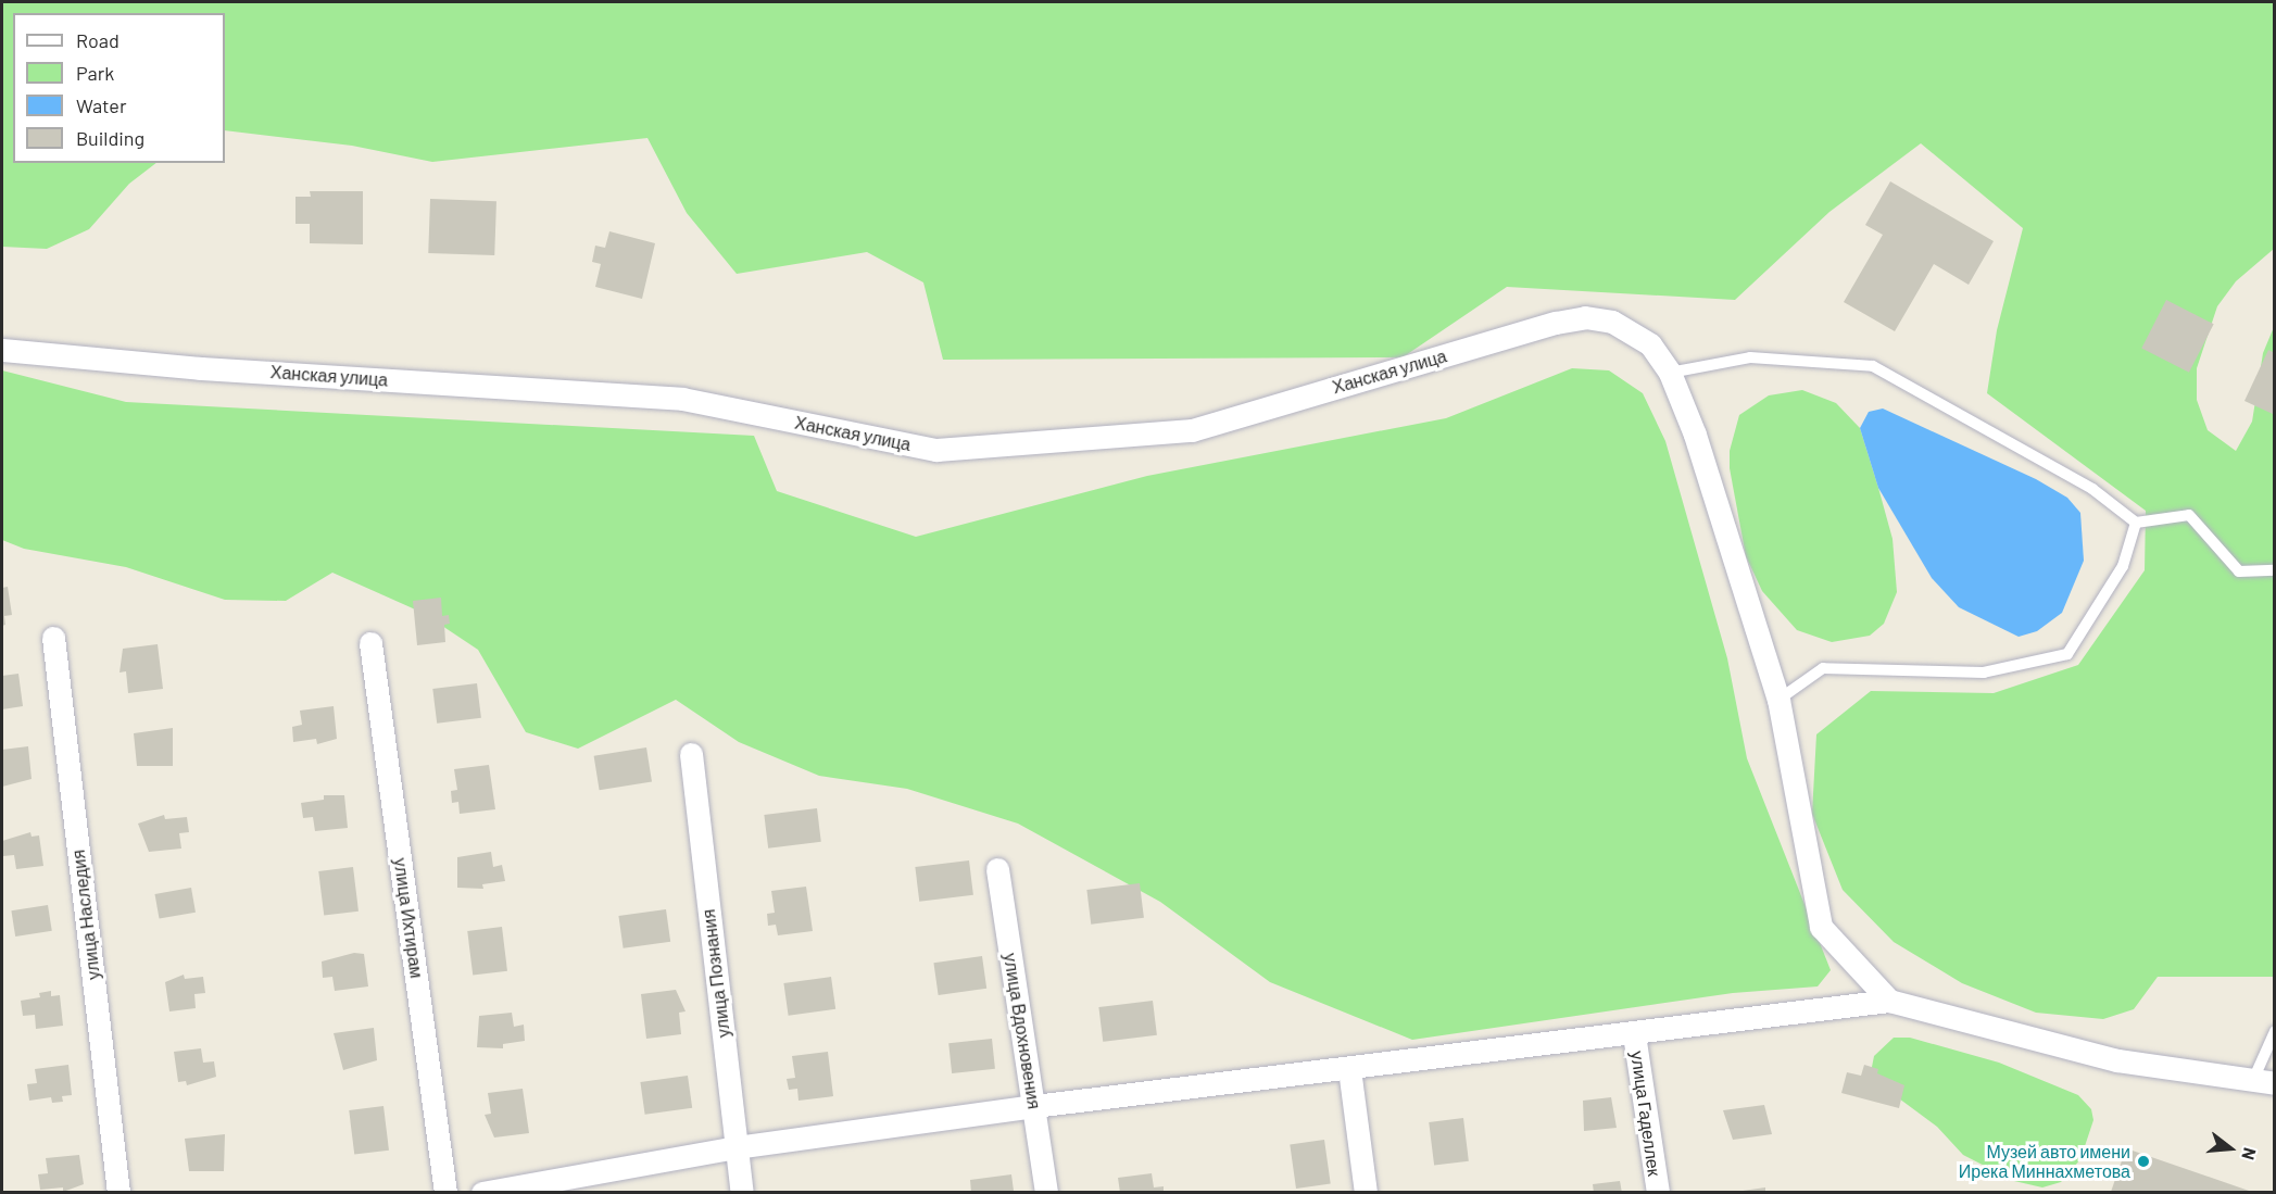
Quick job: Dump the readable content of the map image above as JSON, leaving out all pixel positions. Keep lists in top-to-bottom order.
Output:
{
  "streets": {
    "street": [
      "Ханская улица",
      "улица Наследия",
      "улица Ихтирам",
      "улица Познания",
      "улица Вдохновения",
      "улица Гаделлек"
    ]
  },
  "places": ["Музей авто имени Ирека Миннахметова"],
  "legend": [
    "Road",
    "Park",
    "Water",
    "Building"
  ],
  "north": "right"
}
